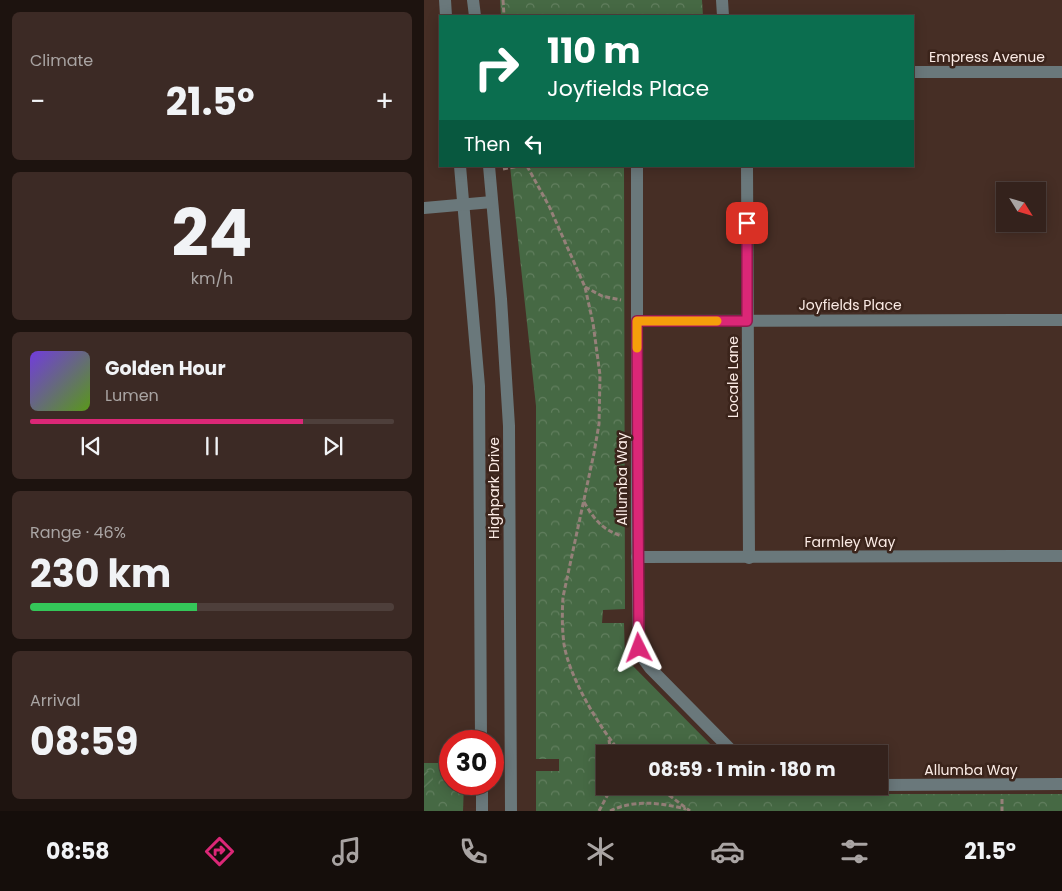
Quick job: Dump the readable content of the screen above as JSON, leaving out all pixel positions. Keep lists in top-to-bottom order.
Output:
{
  "streets": {
    "street": [
      "Empress Avenue",
      "Joyfields Place",
      "Locale Lane",
      "Allumba Way",
      "Highpark Drive",
      "Farmley Way"
    ]
  },
  "crossings": [
    ["Joyfields Place", "Locale Lane"],
    ["Joyfields Place", "Allumba Way"],
    ["Locale Lane", "Farmley Way"],
    ["Allumba Way", "Farmley Way"]
  ],
  "north": "bottom right",
  "page": {
    "tile": [
      "Climate",
      ["24", "km/h"],
      ["Range · 46%", "230 km"],
      ["Arrival", "08:59"]
    ],
    "turn": ["110 m", "Joyfields Place"],
    "heat": ["−", "21.5°", "+"],
    "then": "Then",
    "song": ["Golden Hour", "Lumen"],
    "limit": "30",
    "trip": "08:59 · 1 min · 180 m",
    "tabs": ["08:58", "21.5°"]
  }
}
